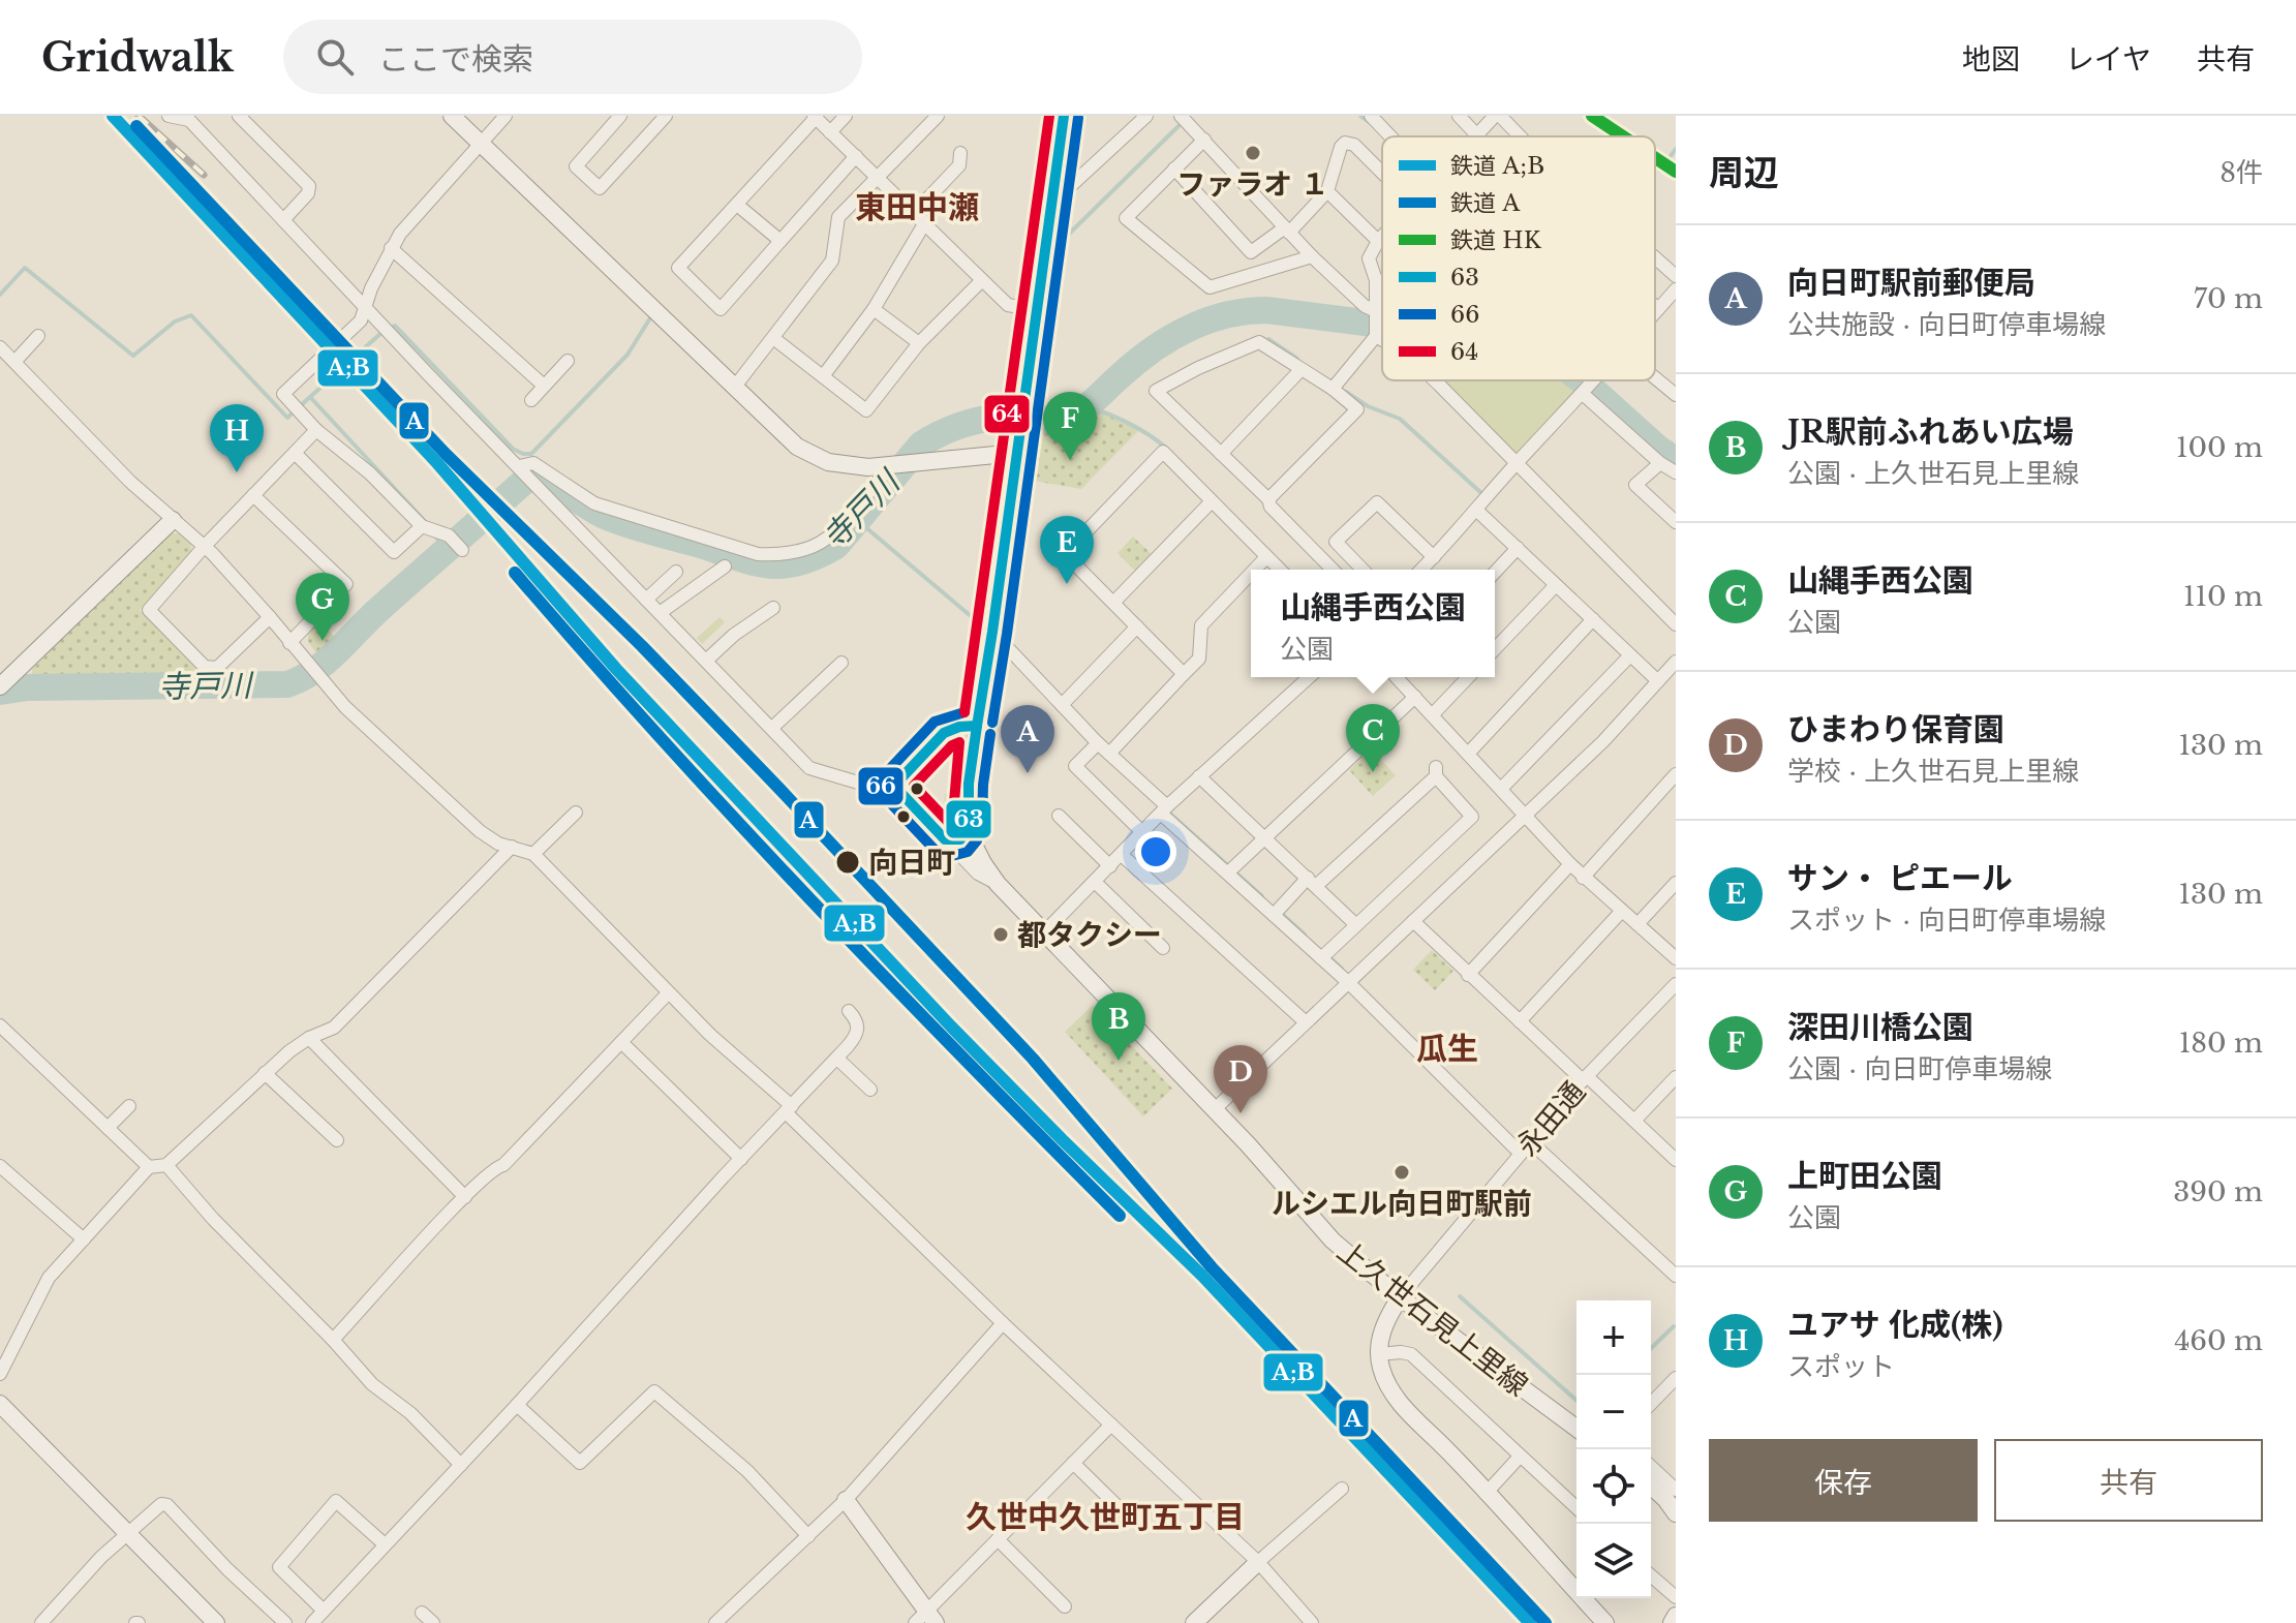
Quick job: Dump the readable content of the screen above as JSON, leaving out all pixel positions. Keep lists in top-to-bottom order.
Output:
{
  "streets": {
    "street": ["永田通", "上久世石見上里線"]
  },
  "crossings": [
    ["永田通", "上久世石見上里線"]
  ],
  "districts": ["東田中瀬", "瓜生", "久世中久世町五丁目"],
  "water": ["寺戸川"],
  "places": [
    "ファラオ １",
    "向日町",
    "都タクシー",
    "ルシエル向日町駅前"
  ],
  "lines": [
    "rail line A;B",
    "rail line HK",
    "transit line 63",
    "transit line 64",
    "transit line 66",
    "rail line A"
  ],
  "legend": [
    "鉄道 A;B",
    "鉄道 A",
    "鉄道 HK",
    "63",
    "66",
    "64"
  ],
  "page": {
    "header": "Gridwalk",
    "search": "ここで検索",
    "nav": ["地図", "レイヤ", "共有"],
    "heading": ["周辺", "8件"],
    "list": [
      {
        "mark": "A",
        "name": "向日町駅前郵便局",
        "note": "公共施設 · 向日町停車場線",
        "value": "70 m"
      },
      {
        "mark": "B",
        "name": "JR駅前ふれあい広場",
        "note": "公園 · 上久世石見上里線",
        "value": "100 m"
      },
      {
        "mark": "C",
        "name": "山縄手西公園",
        "note": "公園",
        "value": "110 m"
      },
      {
        "mark": "D",
        "name": "ひまわり保育園",
        "note": "学校 · 上久世石見上里線",
        "value": "130 m"
      },
      {
        "mark": "E",
        "name": "サン・ ピエール",
        "note": "スポット · 向日町停車場線",
        "value": "130 m"
      },
      {
        "mark": "F",
        "name": "深田川橋公園",
        "note": "公園 · 向日町停車場線",
        "value": "180 m"
      },
      {
        "mark": "G",
        "name": "上町田公園",
        "note": "公園",
        "value": "390 m"
      },
      {
        "mark": "H",
        "name": "ユアサ 化成(株)",
        "note": "スポット",
        "value": "460 m"
      }
    ],
    "pins": [
      "F",
      "H",
      "E",
      "G",
      "C",
      "A",
      "B",
      "D"
    ],
    "popup": ["山縄手西公園", "公園"],
    "map_buttons": ["+", "−"],
    "buttons": ["保存", "共有"]
  }
}
